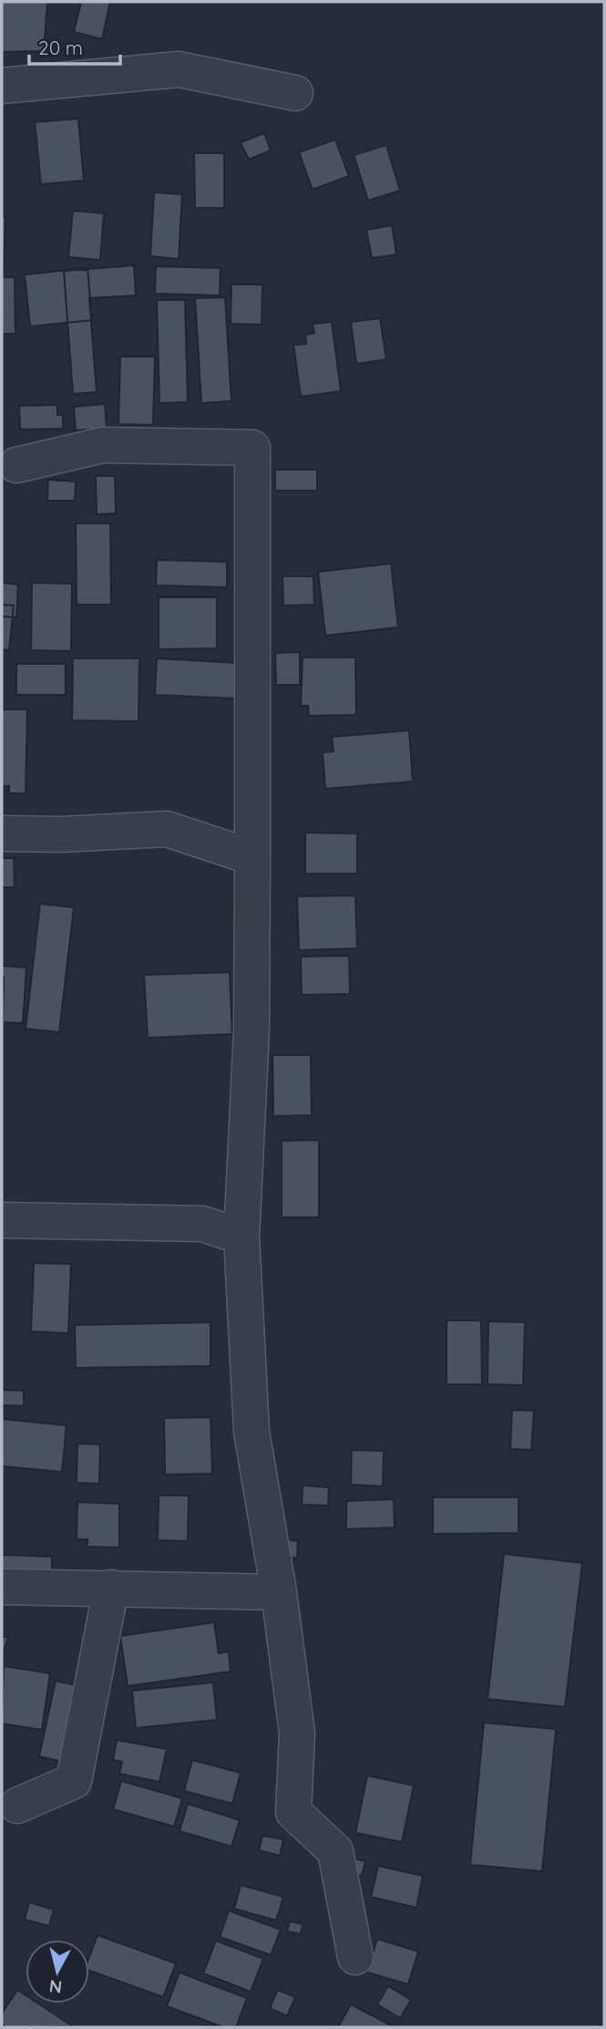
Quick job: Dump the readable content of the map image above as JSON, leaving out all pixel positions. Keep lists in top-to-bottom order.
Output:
{
  "scale_bar": "20 m",
  "north": "bottom"
}
